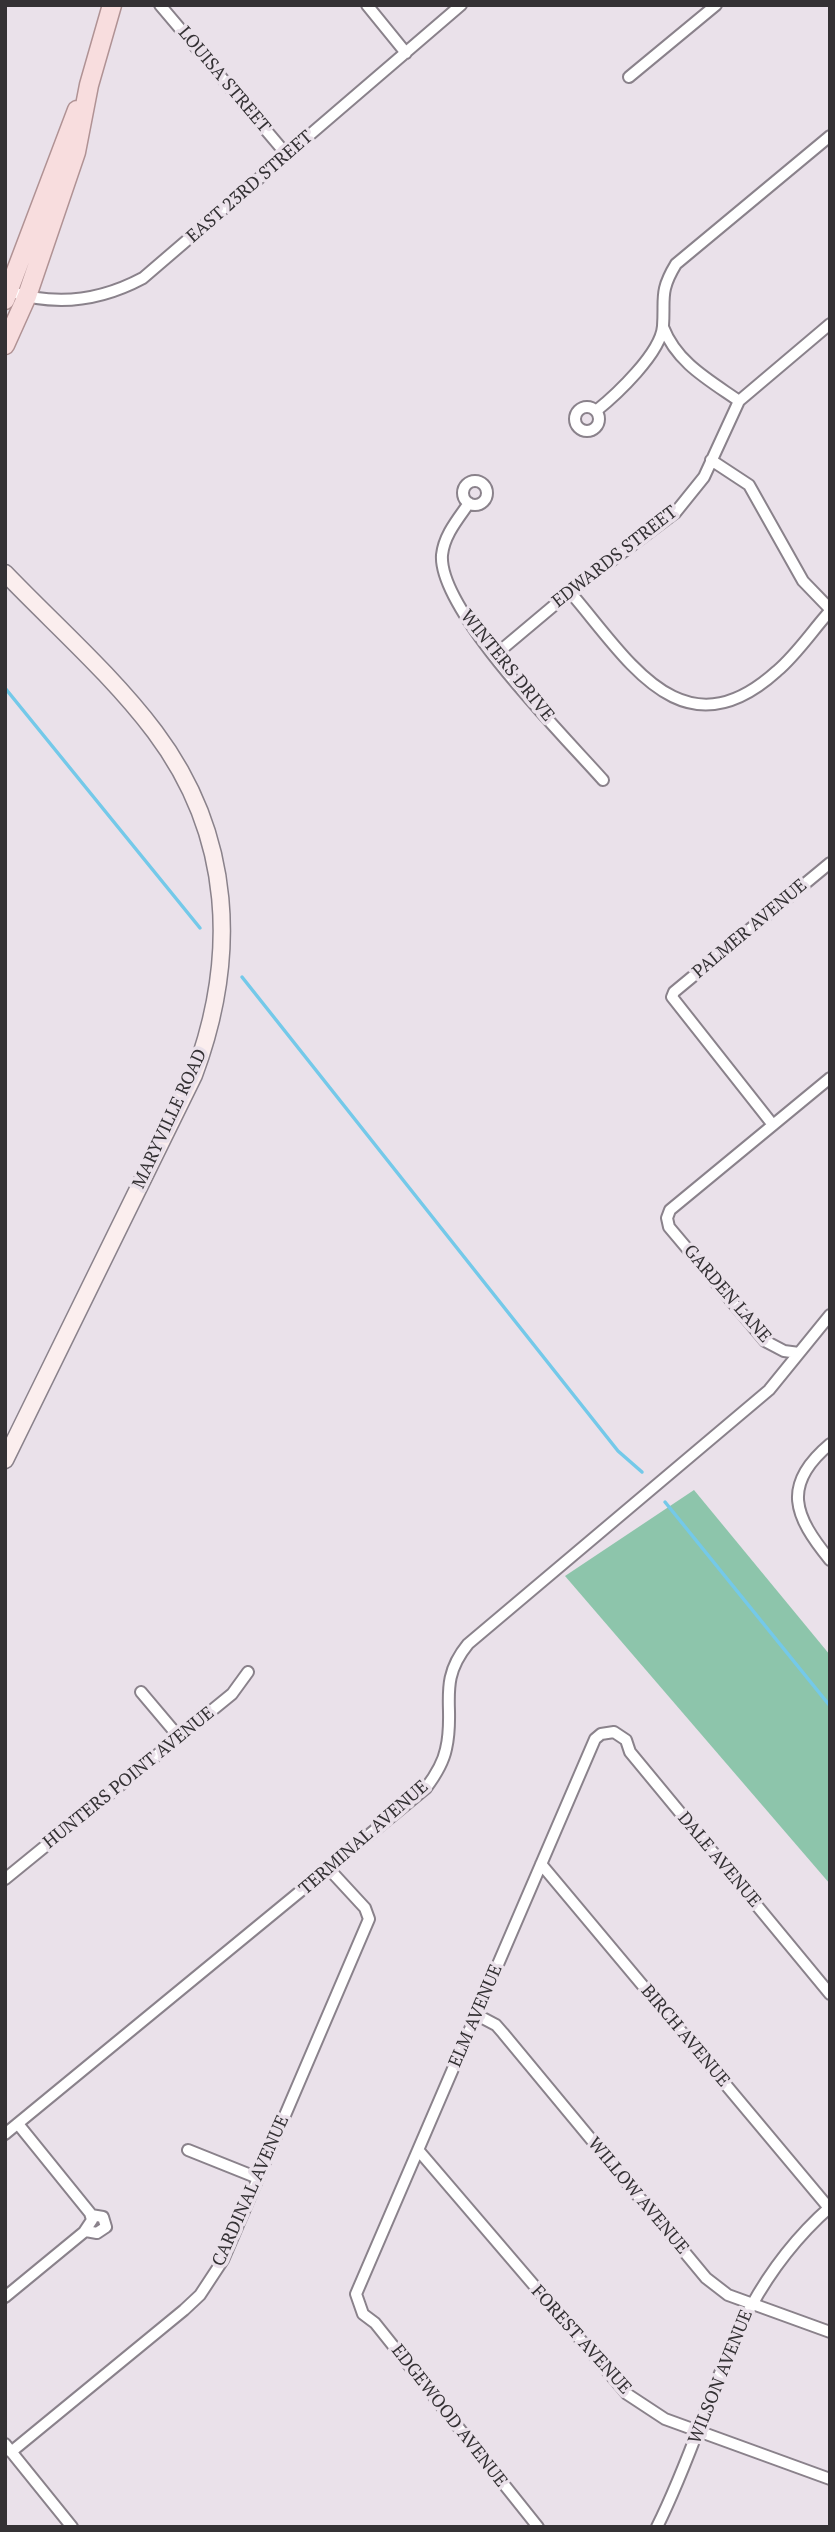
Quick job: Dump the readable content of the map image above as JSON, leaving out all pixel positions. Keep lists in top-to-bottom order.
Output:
{
  "streets": {
    "main road": ["MARYVILLE ROAD"],
    "street": [
      "LOUISA STREET",
      "EAST 23RD STREET",
      "EDWARDS STREET",
      "WINTERS DRIVE",
      "PALMER AVENUE",
      "GARDEN LANE",
      "HUNTERS POINT AVENUE",
      "TERMINAL AVENUE",
      "DALE AVENUE",
      "ELM AVENUE",
      "BIRCH AVENUE",
      "CARDINAL AVENUE",
      "WILLOW AVENUE",
      "FOREST AVENUE",
      "WILSON AVENUE",
      "EDGEWOOD AVENUE"
    ]
  },
  "crossings": [
    ["LOUISA STREET", "EAST 23RD STREET"],
    ["EDWARDS STREET", "WINTERS DRIVE"],
    ["PALMER AVENUE", "GARDEN LANE"],
    ["GARDEN LANE", "TERMINAL AVENUE"],
    ["TERMINAL AVENUE", "CARDINAL AVENUE"],
    ["DALE AVENUE", "ELM AVENUE"],
    ["ELM AVENUE", "BIRCH AVENUE"],
    ["ELM AVENUE", "WILLOW AVENUE"],
    ["ELM AVENUE", "FOREST AVENUE"],
    ["ELM AVENUE", "EDGEWOOD AVENUE"],
    ["BIRCH AVENUE", "WILSON AVENUE"],
    ["WILLOW AVENUE", "WILSON AVENUE"],
    ["FOREST AVENUE", "WILSON AVENUE"]
  ]
}
